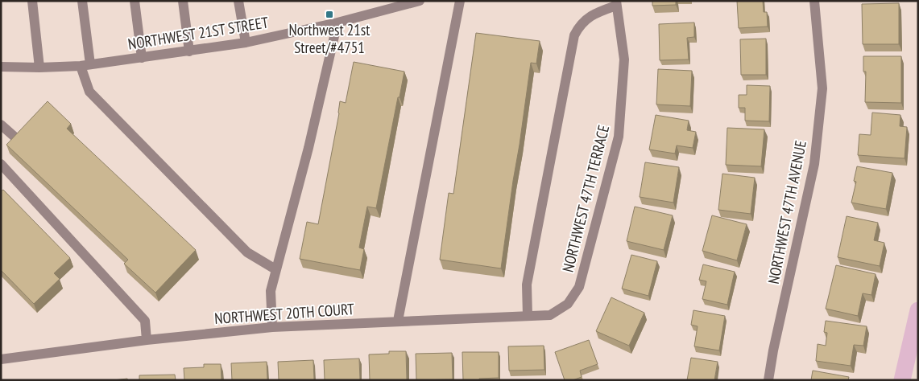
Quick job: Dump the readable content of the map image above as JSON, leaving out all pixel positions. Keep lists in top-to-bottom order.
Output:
{
  "streets": {
    "street": [
      "NORTHWEST 21ST STREET",
      "NORTHWEST 47TH TERRACE",
      "NORTHWEST 47TH AVENUE",
      "NORTHWEST 20TH COURT"
    ]
  },
  "crossings": [
    ["NORTHWEST 47TH TERRACE", "NORTHWEST 20TH COURT"]
  ],
  "places": {
    "transit": ["Northwest 21st Street/#4751"]
  }
}
